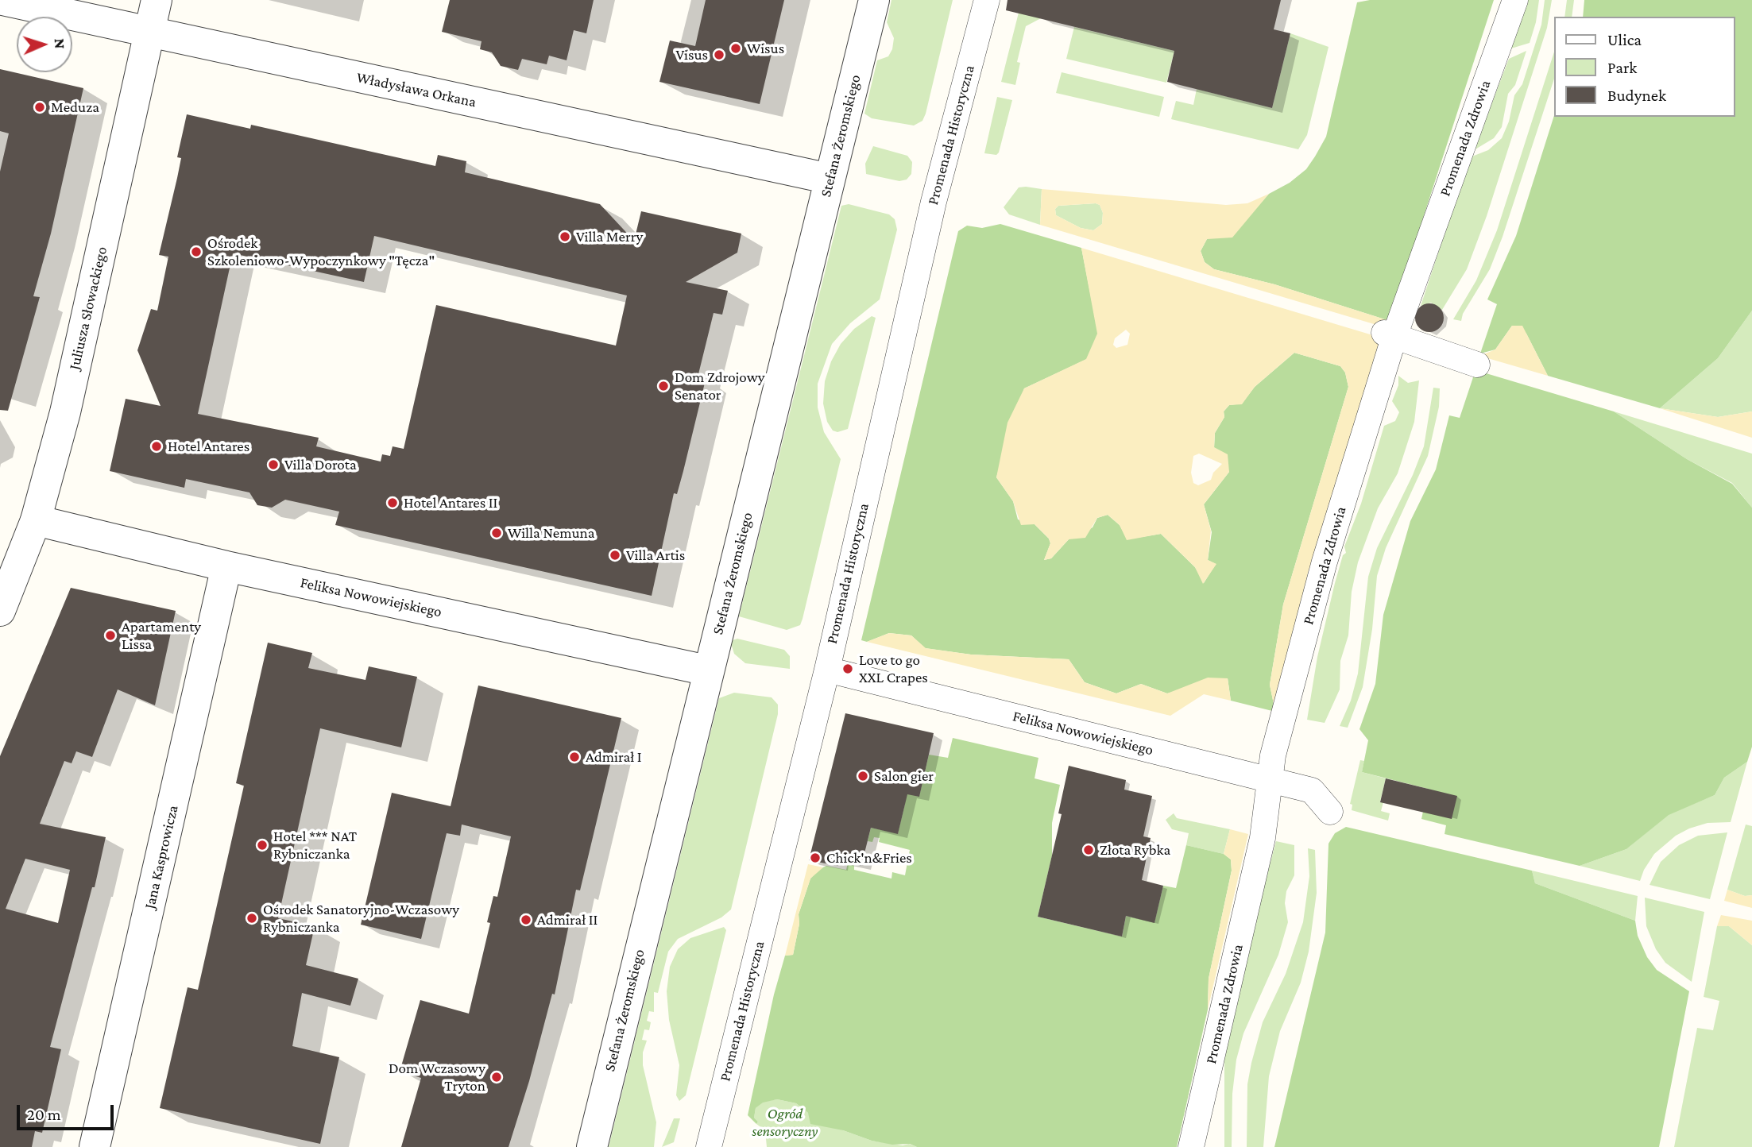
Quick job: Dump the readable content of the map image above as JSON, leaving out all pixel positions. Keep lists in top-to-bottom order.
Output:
{
  "streets": {
    "street": [
      "Władysława Orkana",
      "Promenada Historyczna",
      "Stefana Żeromskiego",
      "Promenada Zdrowia",
      "Juliusza Słowackiego",
      "Feliksa Nowowiejskiego",
      "Jana Kasprowicza"
    ]
  },
  "crossings": [
    ["Władysława Orkana", "Stefana Żeromskiego"],
    ["Władysława Orkana", "Juliusza Słowackiego"],
    ["Promenada Historyczna", "Feliksa Nowowiejskiego"],
    ["Stefana Żeromskiego", "Feliksa Nowowiejskiego"],
    ["Promenada Zdrowia", "Feliksa Nowowiejskiego"],
    ["Juliusza Słowackiego", "Feliksa Nowowiejskiego"],
    ["Feliksa Nowowiejskiego", "Jana Kasprowicza"]
  ],
  "parks": ["Ogród sensoryczny"],
  "places": [
    "Wisus",
    "Visus",
    "Meduza",
    "Villa Merry",
    "Ośrodek Szkoleniowo-Wypoczynkowy \"Tęcza\"",
    "Dom Zdrojowy Senator",
    "Hotel Antares",
    "Villa Dorota",
    "Hotel Antares II",
    "Willa Nemuna",
    "Villa Artis",
    "Apartamenty Lissa",
    "Love to go XXL Crapes",
    "Admirał I",
    "Salon gier",
    "Hotel *** NAT Rybniczanka",
    "Złota Rybka",
    "Chick'n&Fries",
    "Ośrodek Sanatoryjno-Wczasowy Rybniczanka",
    "Admirał II",
    "Dom Wczasowy Tryton"
  ],
  "legend": ["Ulica", "Park", "Budynek"],
  "scale_bar": "20 m",
  "north": "right"
}
